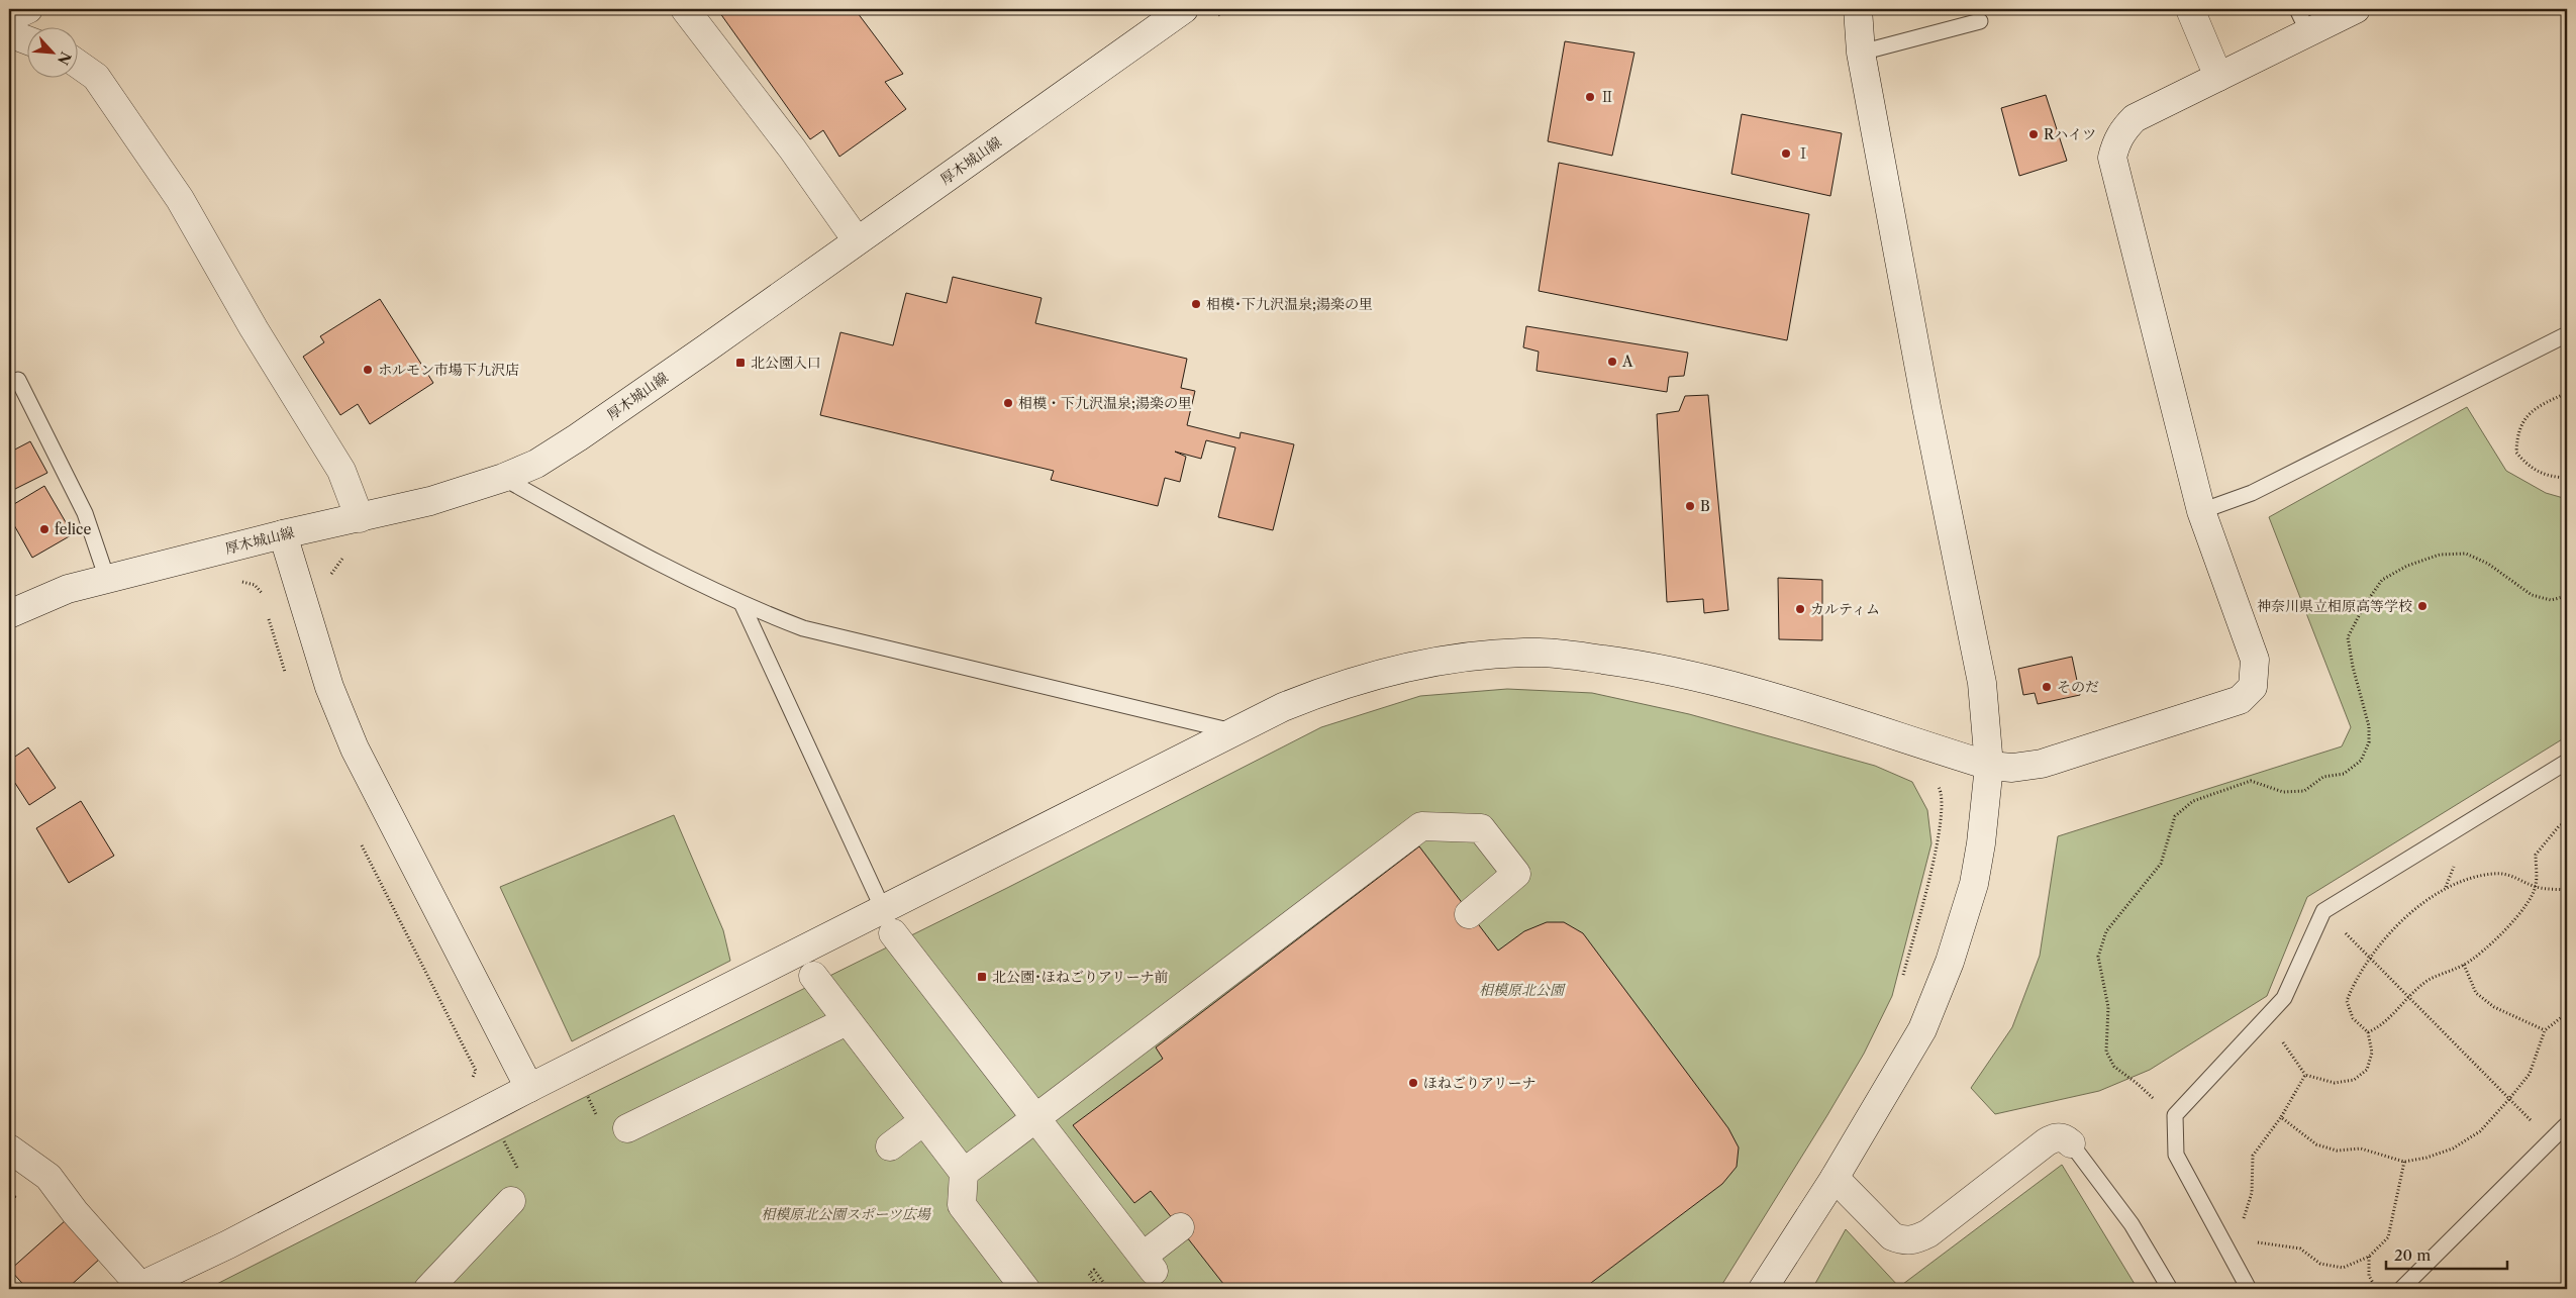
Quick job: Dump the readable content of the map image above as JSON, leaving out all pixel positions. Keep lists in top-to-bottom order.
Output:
{
  "streets": {
    "street": ["厚木城山線"]
  },
  "parks": ["相模原北公園", "相模原北公園スポーツ広場"],
  "places": {
    "other": [
      "Ⅱ",
      "Rハイツ",
      "Ⅰ",
      "相模･下九沢温泉;湯楽の里",
      "A",
      "ホルモン市場下九沢店",
      "相模・下九沢温泉;湯楽の里",
      "B",
      "felice",
      "神奈川県立相原高等学校",
      "カルティム",
      "そのだ",
      "ほねごりアリーナ"
    ],
    "transit": ["北公園入口", "北公園･ほねごりアリーナ前"]
  },
  "scale_bar": "20 m",
  "north": "bottom right"
}
